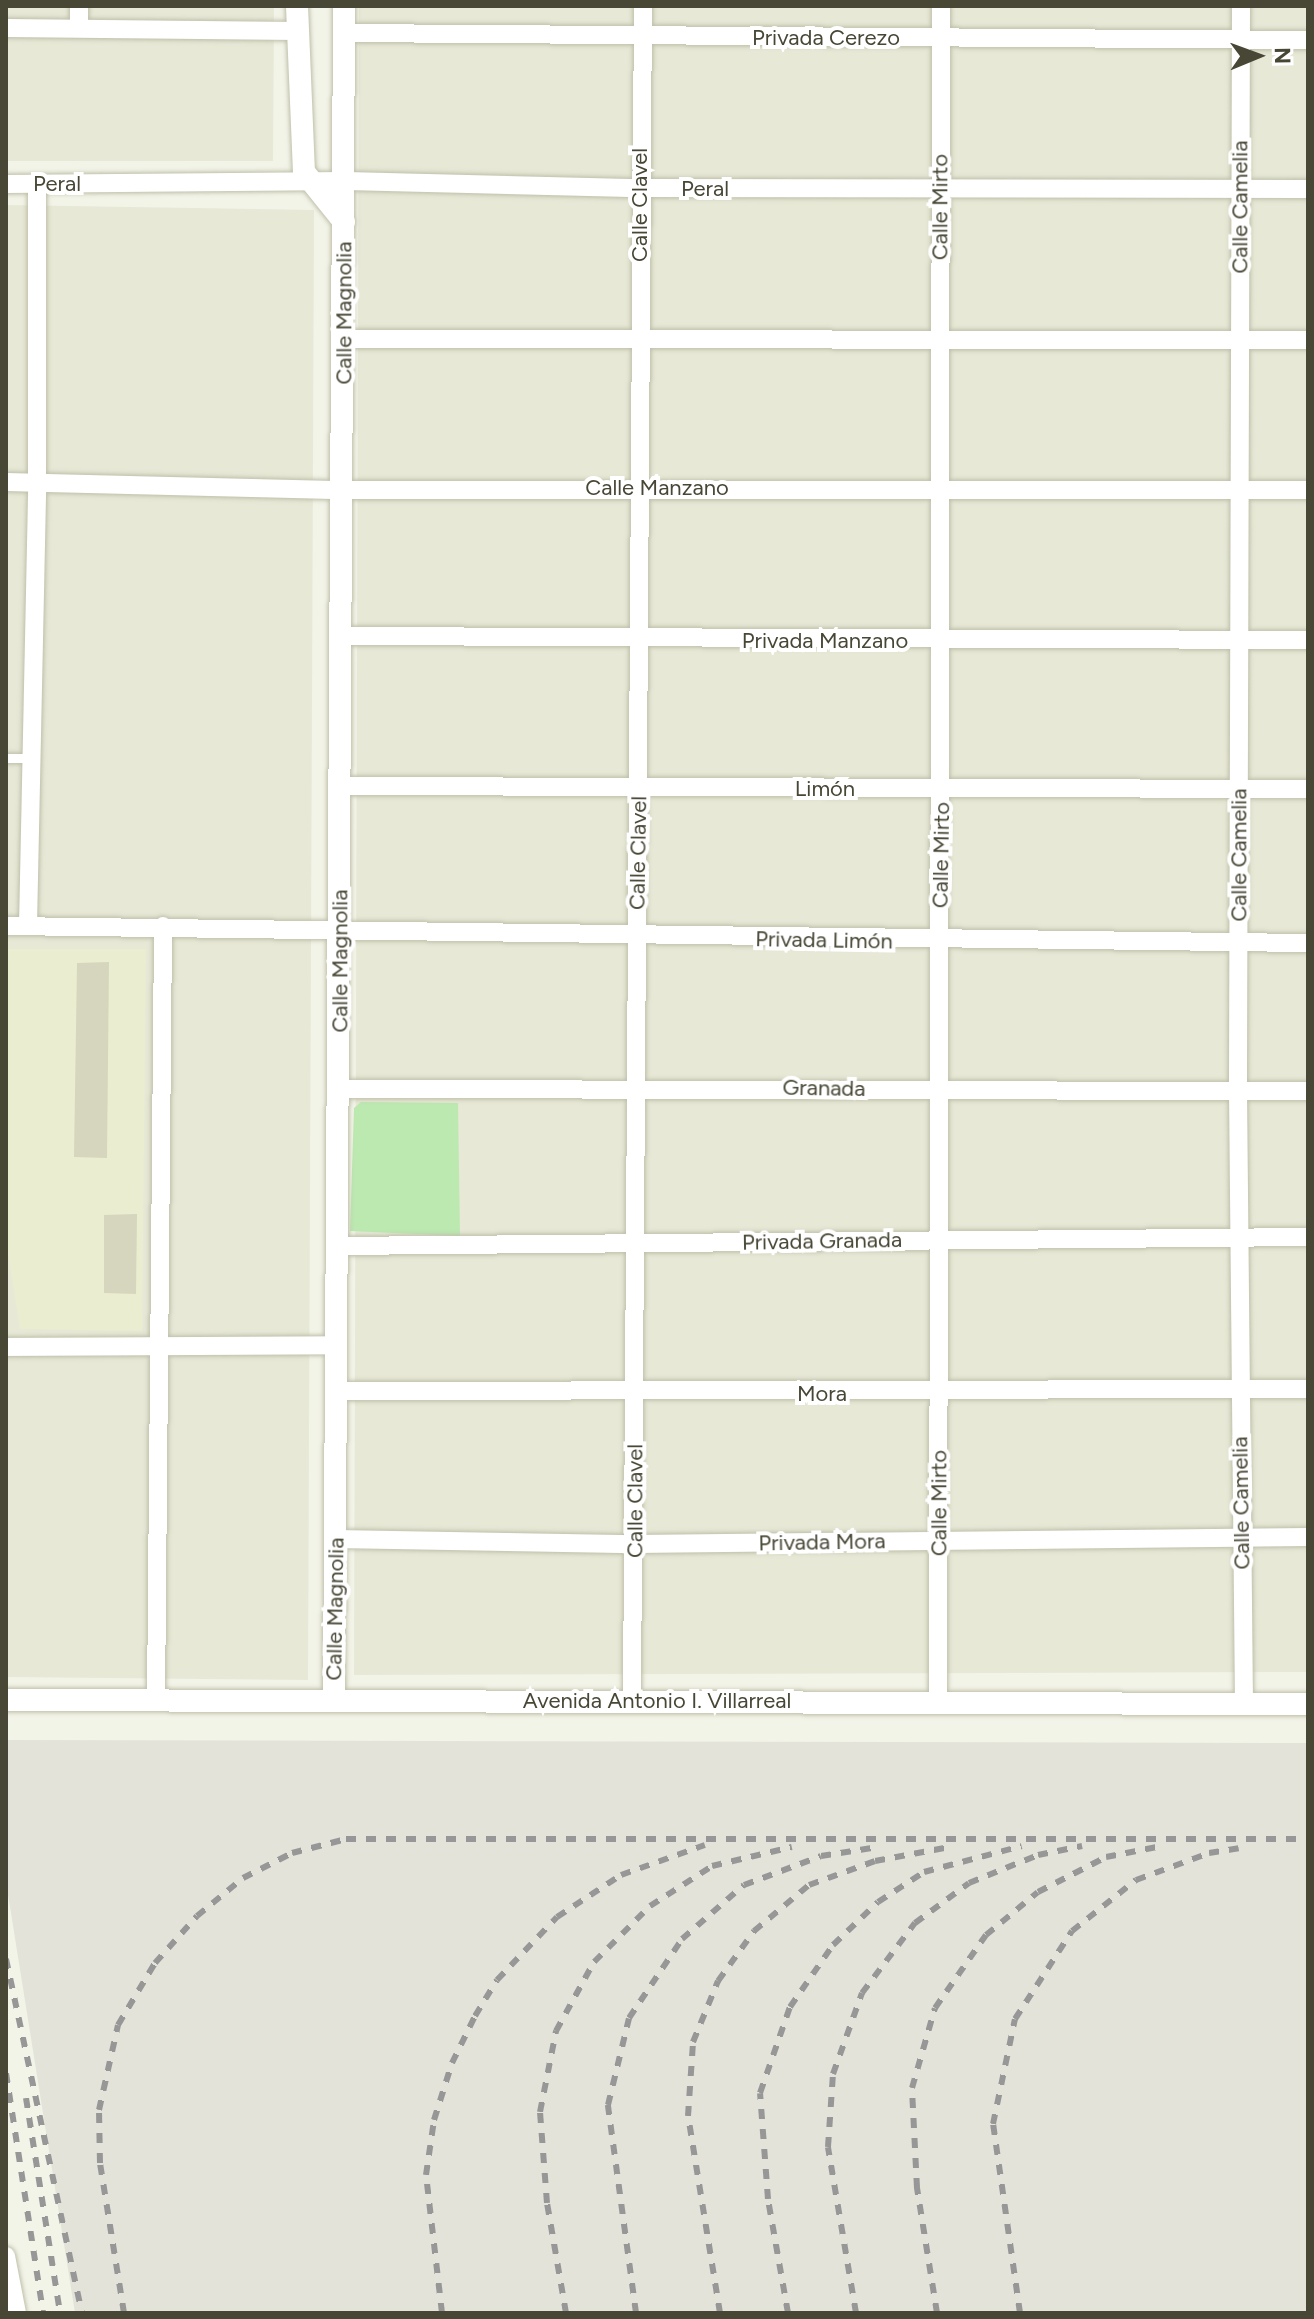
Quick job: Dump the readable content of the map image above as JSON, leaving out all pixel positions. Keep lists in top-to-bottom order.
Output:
{
  "streets": {
    "street": [
      "Privada Cerezo",
      "Peral",
      "Calle Clavel",
      "Calle Mirto",
      "Calle Camelia",
      "Calle Magnolia",
      "Calle Manzano",
      "Privada Manzano",
      "Limón",
      "Privada Limón",
      "Granada",
      "Privada Granada",
      "Mora",
      "Privada Mora",
      "Avenida Antonio I. Villarreal"
    ]
  },
  "crossings": [
    ["Privada Cerezo", "Calle Clavel"],
    ["Privada Cerezo", "Calle Mirto"],
    ["Privada Cerezo", "Calle Camelia"],
    ["Privada Cerezo", "Calle Magnolia"],
    ["Peral", "Calle Clavel"],
    ["Peral", "Calle Mirto"],
    ["Peral", "Calle Camelia"],
    ["Peral", "Calle Magnolia"],
    ["Calle Clavel", "Calle Manzano"],
    ["Calle Clavel", "Privada Manzano"],
    ["Calle Clavel", "Limón"],
    ["Calle Clavel", "Privada Limón"],
    ["Calle Clavel", "Granada"],
    ["Calle Clavel", "Privada Granada"],
    ["Calle Clavel", "Mora"],
    ["Calle Clavel", "Privada Mora"],
    ["Calle Clavel", "Avenida Antonio I. Villarreal"],
    ["Calle Mirto", "Calle Manzano"],
    ["Calle Mirto", "Privada Manzano"],
    ["Calle Mirto", "Limón"],
    ["Calle Mirto", "Privada Limón"],
    ["Calle Mirto", "Granada"],
    ["Calle Mirto", "Privada Granada"],
    ["Calle Mirto", "Mora"],
    ["Calle Mirto", "Privada Mora"],
    ["Calle Mirto", "Avenida Antonio I. Villarreal"],
    ["Calle Camelia", "Calle Manzano"],
    ["Calle Camelia", "Privada Manzano"],
    ["Calle Camelia", "Limón"],
    ["Calle Camelia", "Privada Limón"],
    ["Calle Camelia", "Granada"],
    ["Calle Camelia", "Privada Granada"],
    ["Calle Camelia", "Mora"],
    ["Calle Camelia", "Privada Mora"],
    ["Calle Camelia", "Avenida Antonio I. Villarreal"],
    ["Calle Magnolia", "Calle Manzano"],
    ["Calle Magnolia", "Privada Manzano"],
    ["Calle Magnolia", "Limón"],
    ["Calle Magnolia", "Privada Limón"],
    ["Calle Magnolia", "Granada"],
    ["Calle Magnolia", "Privada Granada"],
    ["Calle Magnolia", "Mora"],
    ["Calle Magnolia", "Privada Mora"],
    ["Calle Magnolia", "Avenida Antonio I. Villarreal"]
  ],
  "north": "right"
}
